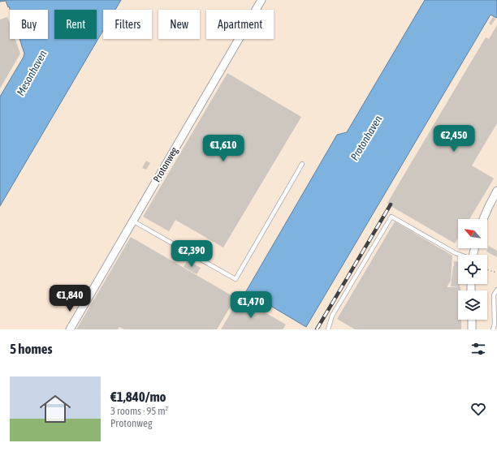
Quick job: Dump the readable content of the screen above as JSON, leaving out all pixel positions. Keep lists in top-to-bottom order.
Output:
{
  "streets": {
    "street": ["Protonweg"]
  },
  "water": ["Mesonhaven", "Protonhaven"],
  "north": "top left",
  "page": {
    "chip": [
      "Buy",
      "Rent",
      "Filters",
      "New",
      "Apartment"
    ],
    "price": [
      "€2,450",
      "€1,610",
      "€2,390",
      "€1,840",
      "€1,470"
    ],
    "heading": "5 homes",
    "list": [
      {
        "name": "€1,840/mo",
        "note": "3 rooms · 95 m² · Protonweg"
      }
    ]
  }
}
